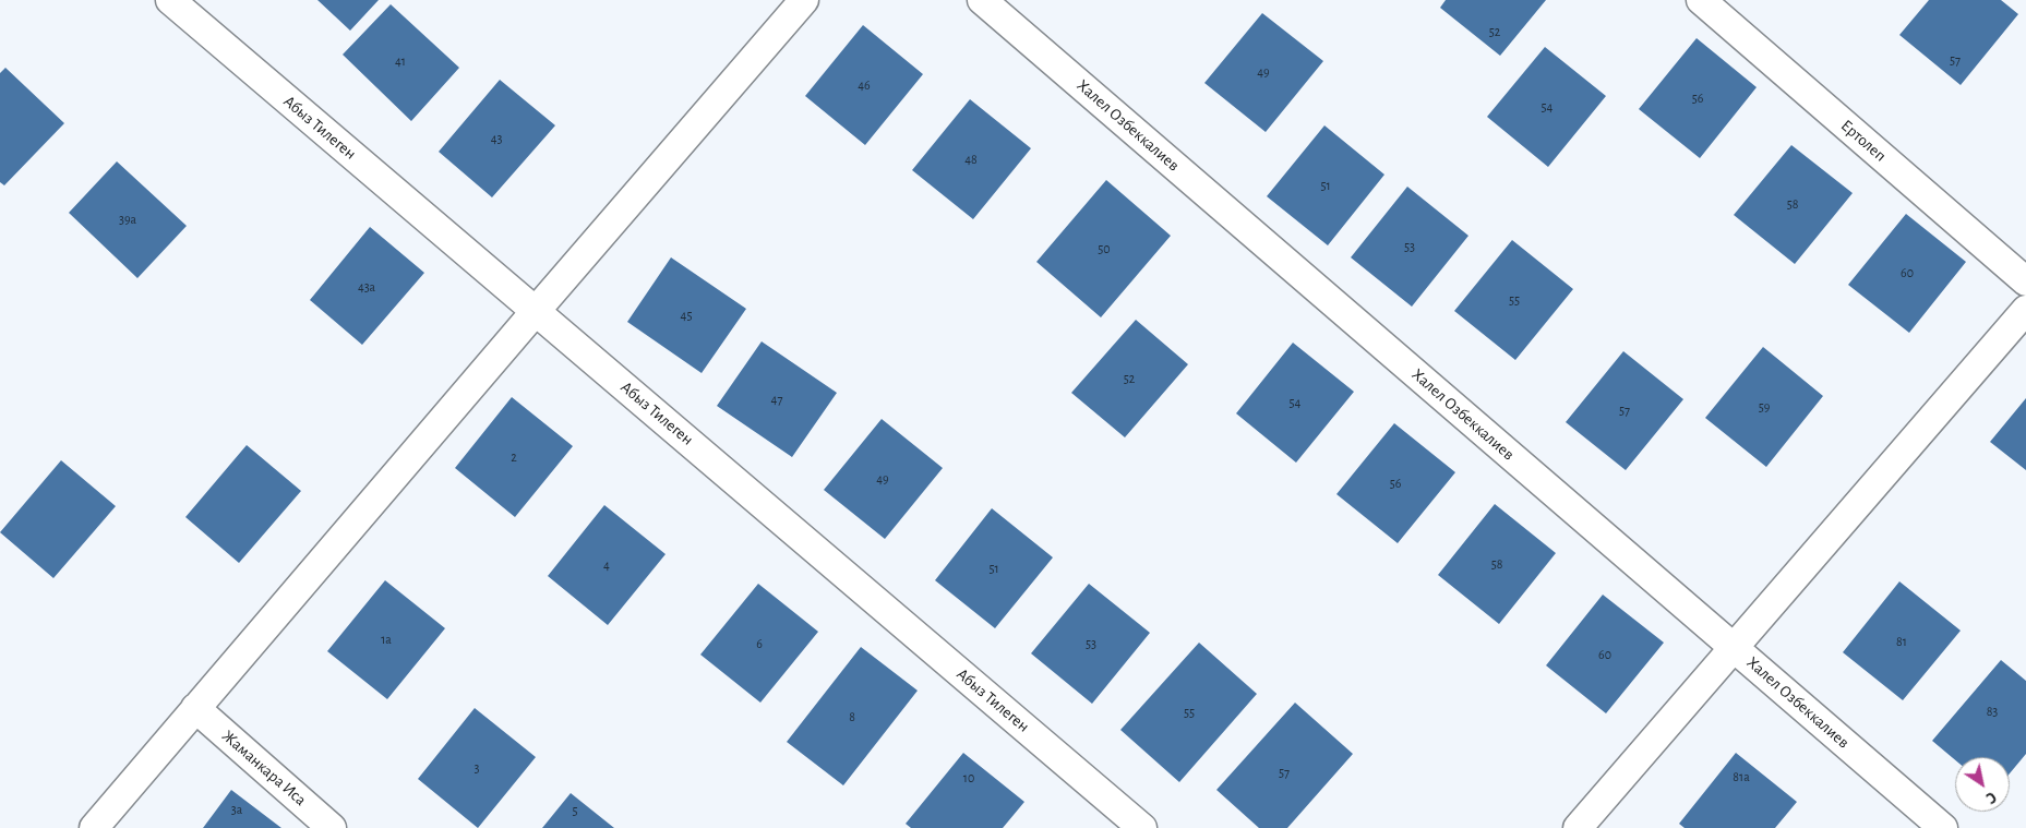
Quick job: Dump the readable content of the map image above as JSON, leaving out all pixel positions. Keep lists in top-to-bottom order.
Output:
{
  "streets": {
    "street": [
      "Халел Озбеккалиев",
      "Абыз Тилеген",
      "Ертолеп",
      "Жаманкара Иса"
    ]
  },
  "house_numbers": [
    "52",
    "57",
    "41",
    "49",
    "46",
    "56",
    "54",
    "43",
    "48",
    "51",
    "58",
    "39а",
    "53",
    "50",
    "60",
    "43а",
    "55",
    "45",
    "52",
    "47",
    "54",
    "59",
    "57",
    "2",
    "49",
    "56",
    "58",
    "4",
    "51",
    "1а",
    "81",
    "6",
    "53",
    "60",
    "83",
    "55",
    "8",
    "3",
    "57",
    "81а",
    "10",
    "3а",
    "5"
  ],
  "north": "bottom right"
}
